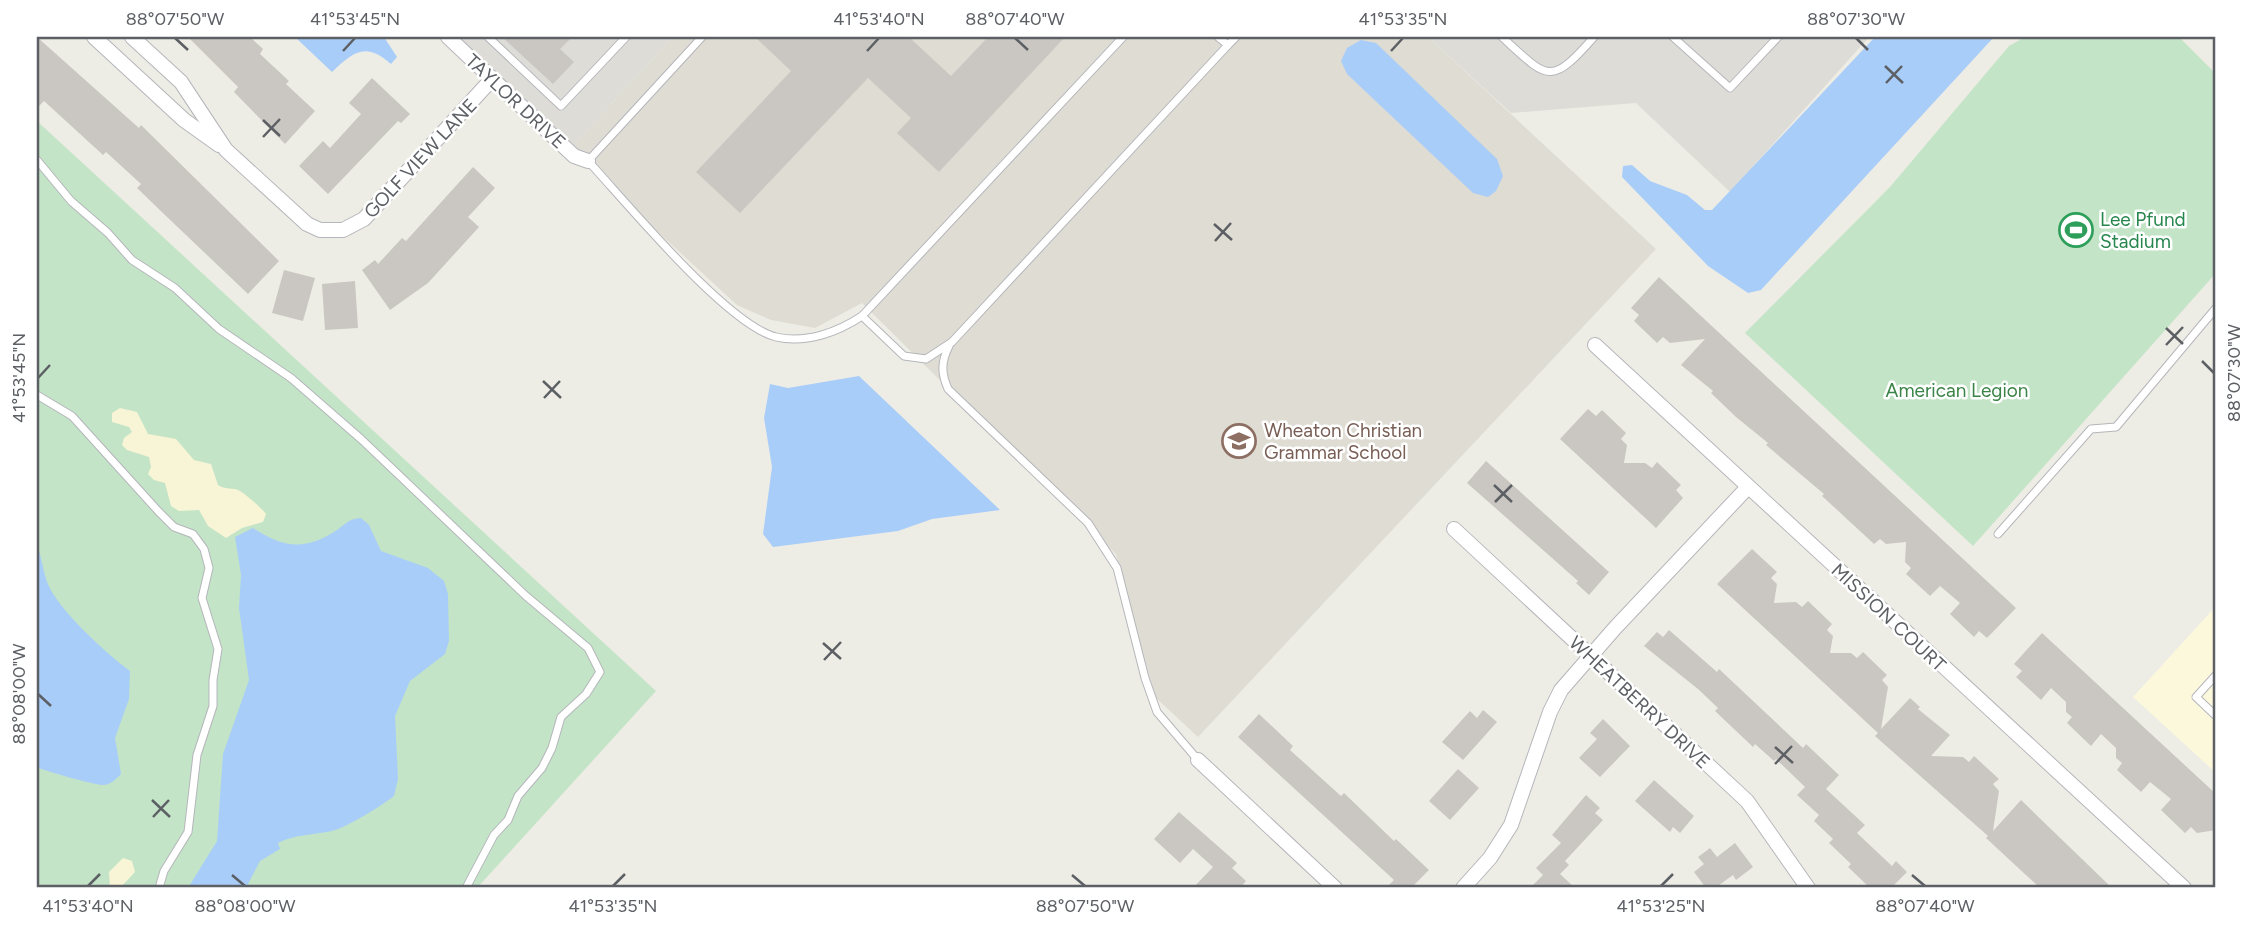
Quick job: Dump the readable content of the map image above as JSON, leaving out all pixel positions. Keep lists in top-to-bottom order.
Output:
{
  "streets": {
    "street": [
      "TAYLOR DRIVE",
      "GOLF VIEW LANE",
      "MISSION COURT",
      "WHEATBERRY DRIVE"
    ]
  },
  "crossings": [
    ["TAYLOR DRIVE", "GOLF VIEW LANE"]
  ],
  "parks": ["American Legion"],
  "places": {
    "sports": ["Lee Pfund Stadium"],
    "school or university": ["Wheaton Christian Grammar School"]
  },
  "coordinates": [
    "88°07'50\"W",
    "41°53'45\"N",
    "41°53'40\"N",
    "88°07'40\"W",
    "41°53'35\"N",
    "88°07'30\"W",
    "88°08'00\"W",
    "41°53'25\"N"
  ]
}
